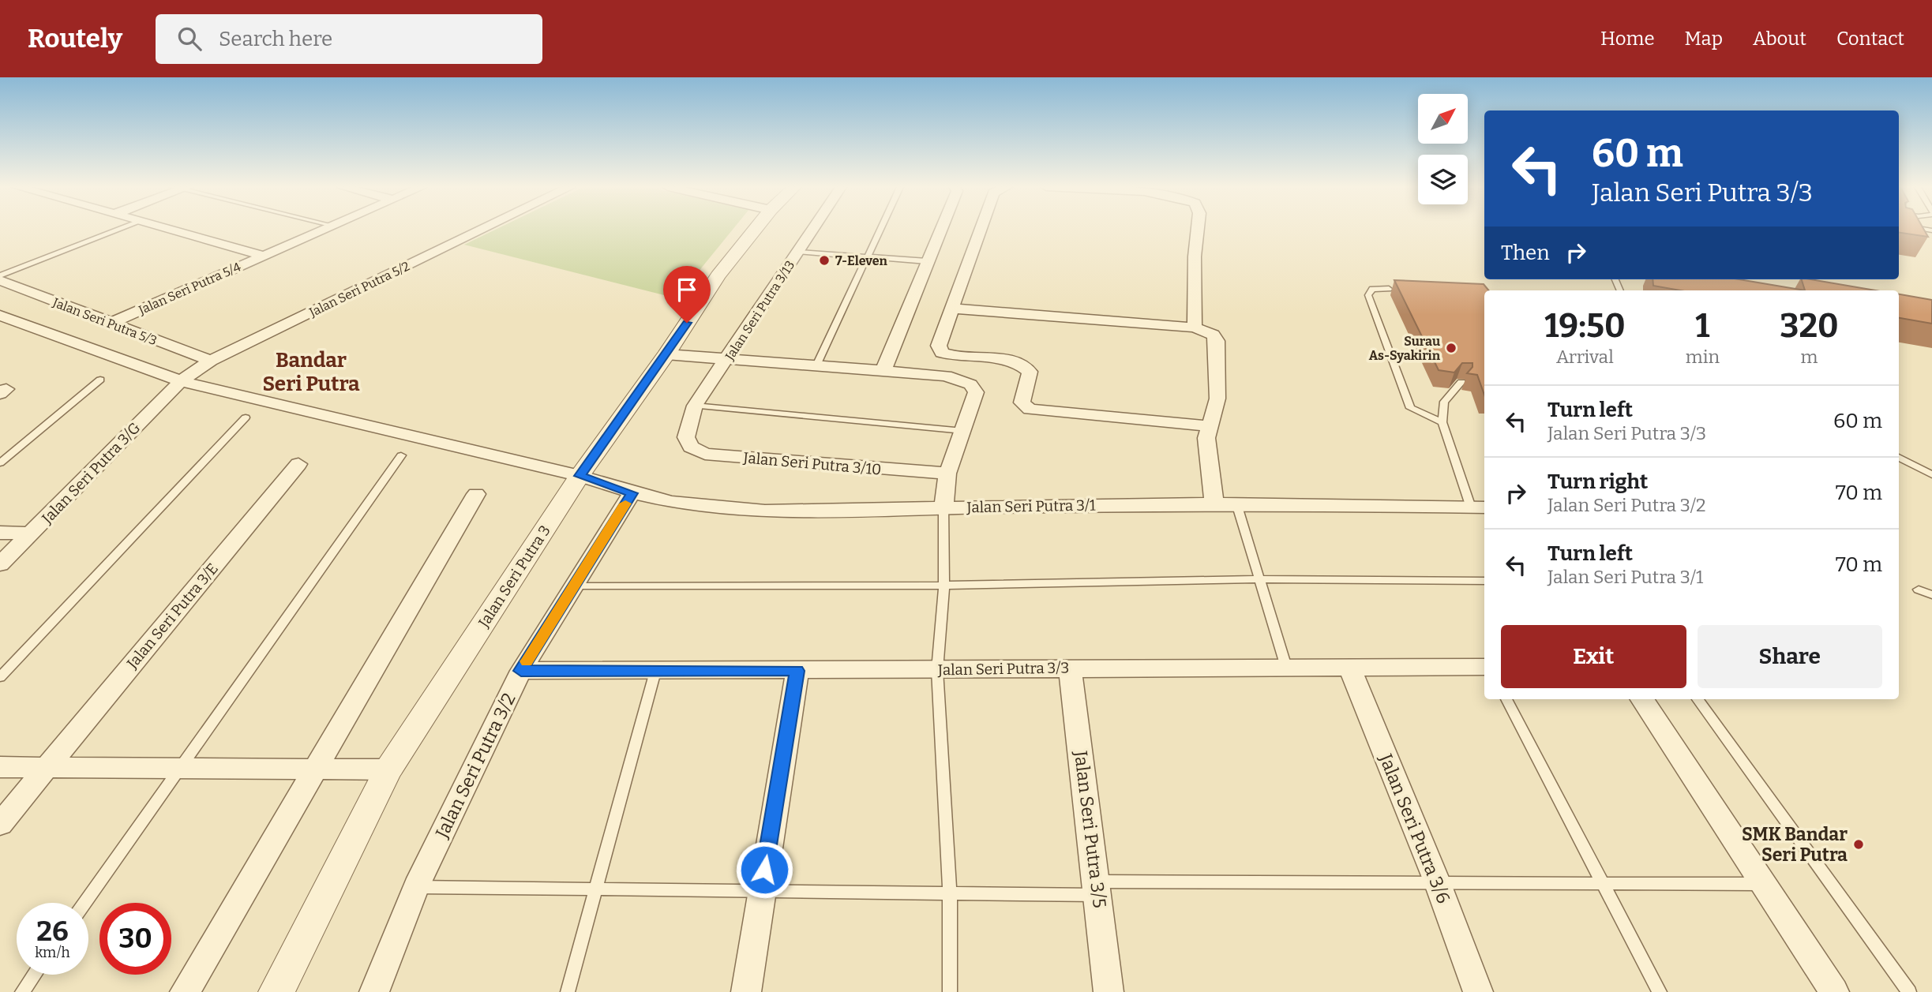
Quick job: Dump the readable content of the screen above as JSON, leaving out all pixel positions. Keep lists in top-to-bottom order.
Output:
{
  "streets": {
    "street": [
      "Jalan Seri Putra 5/4",
      "Jalan Seri Putra 5/2",
      "Jalan Seri Putra 3/13",
      "Jalan Seri Putra 5/3",
      "Jalan Seri Putra 3/10",
      "Jalan Seri Putra 3/G",
      "Jalan Seri Putra 3/1",
      "Jalan Seri Putra 3",
      "Jalan Seri Putra 3/E",
      "Jalan Seri Putra 3/3",
      "Jalan Seri Putra 3/2",
      "Jalan Seri Putra 3/6",
      "Jalan Seri Putra 3/5"
    ]
  },
  "crossings": [
    ["Jalan Seri Putra 5/4", "Jalan Seri Putra 5/3"],
    ["Jalan Seri Putra 5/2", "Jalan Seri Putra 5/3"],
    ["Jalan Seri Putra 5/2", "Jalan Seri Putra 3/G"],
    ["Jalan Seri Putra 5/2", "Jalan Seri Putra 3/1"],
    ["Jalan Seri Putra 3/13", "Jalan Seri Putra 3/10"],
    ["Jalan Seri Putra 3/G", "Jalan Seri Putra 3/1"],
    ["Jalan Seri Putra 3/1", "Jalan Seri Putra 3"],
    ["Jalan Seri Putra 3/1", "Jalan Seri Putra 3/2"],
    ["Jalan Seri Putra 3/3", "Jalan Seri Putra 3/2"],
    ["Jalan Seri Putra 3/3", "Jalan Seri Putra 3/6"],
    ["Jalan Seri Putra 3/3", "Jalan Seri Putra 3/5"]
  ],
  "districts": ["Bandar Seri Putra"],
  "places": ["7-Eleven", "Surau As-Syakirin", "SMK Bandar Seri Putra"],
  "north": "top right",
  "page": {
    "header": "Routely",
    "search": "Search here",
    "nav": [
      "Home",
      "Map",
      "About",
      "Contact"
    ],
    "turn": ["60 m", "Jalan Seri Putra 3/3"],
    "then": "Then",
    "eta": [
      "19:50",
      "Arrival",
      "1",
      "min",
      "320",
      "m"
    ],
    "list": [
      {
        "name": "Turn left",
        "note": "Jalan Seri Putra 3/3",
        "value": "60 m"
      },
      {
        "name": "Turn right",
        "note": "Jalan Seri Putra 3/2",
        "value": "70 m"
      },
      {
        "name": "Turn left",
        "note": "Jalan Seri Putra 3/1",
        "value": "70 m"
      }
    ],
    "buttons": ["Exit", "Share"],
    "speed": "26 km/h",
    "limit": "30"
  }
}
